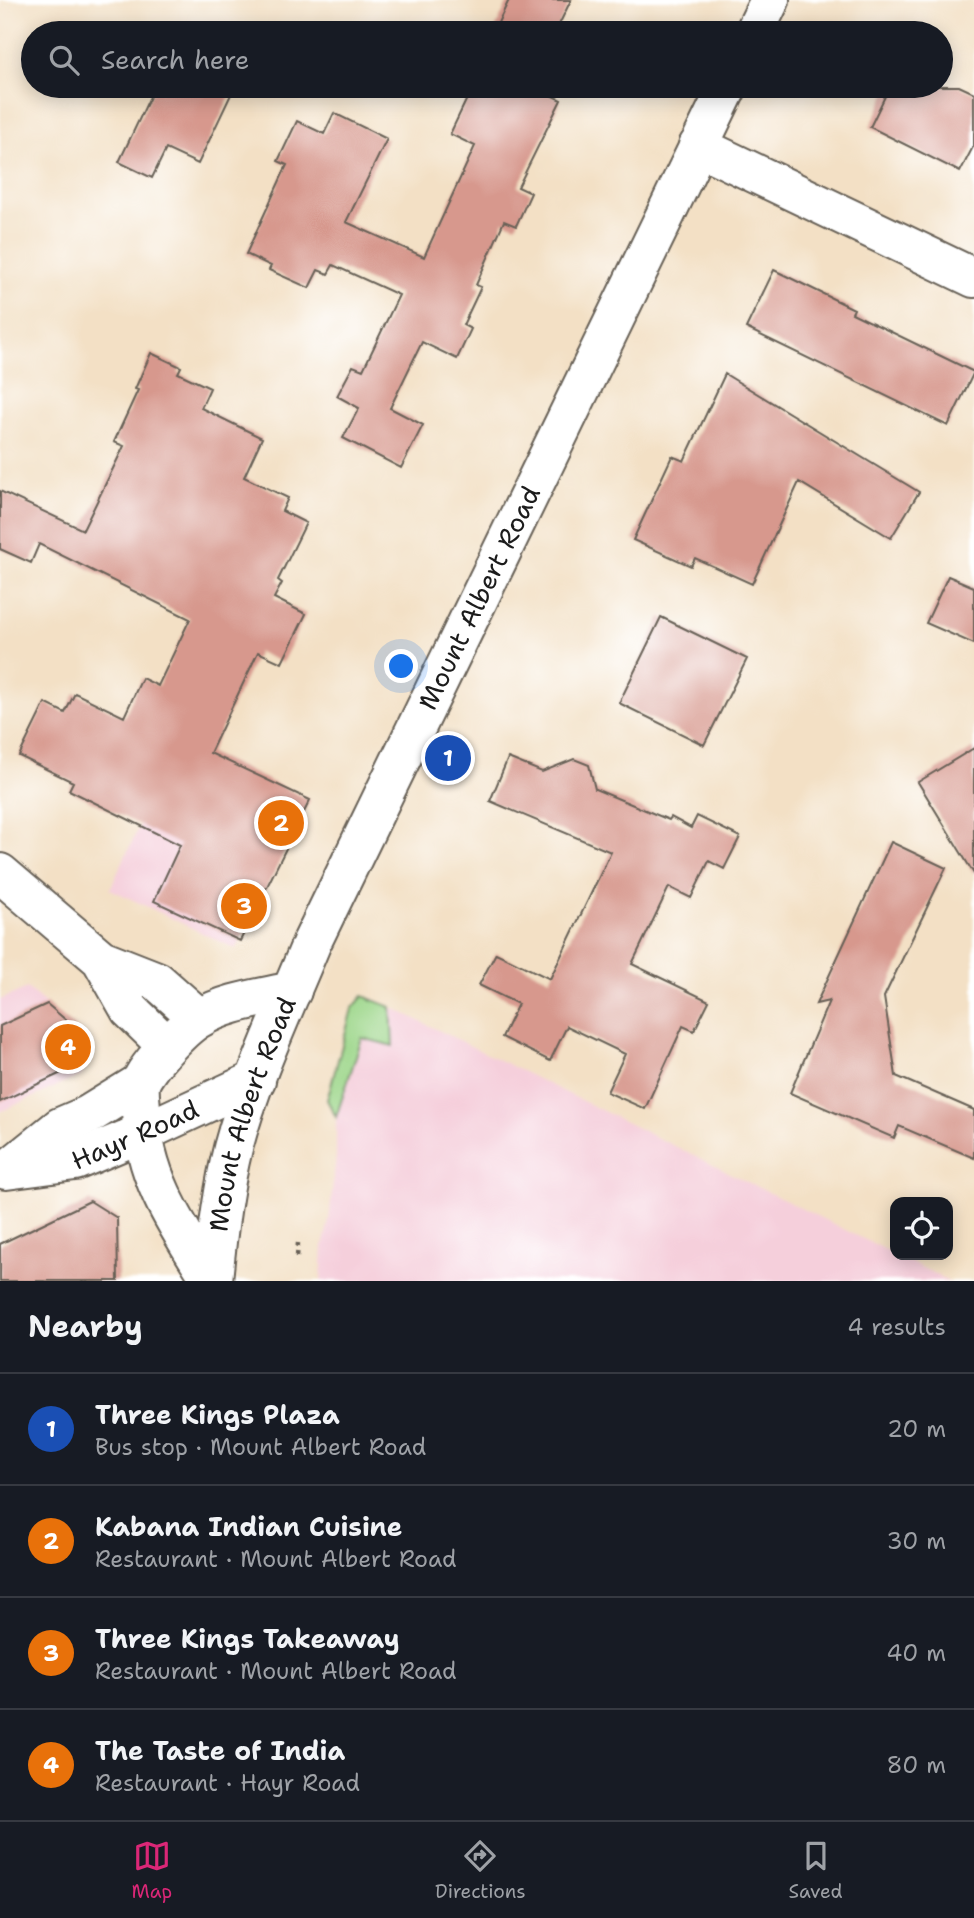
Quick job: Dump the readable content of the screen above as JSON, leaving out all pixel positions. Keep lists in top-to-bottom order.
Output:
{
  "streets": {
    "main road": ["Mount Albert Road", "Hayr Road"]
  },
  "crossings": [
    ["Mount Albert Road", "Hayr Road"]
  ],
  "page": {
    "search": "Search here",
    "pins": [
      "1",
      "2",
      "3",
      "4"
    ],
    "heading": ["Nearby", "4 results"],
    "list": [
      {
        "mark": "1",
        "name": "Three Kings Plaza",
        "note": "Bus stop · Mount Albert Road",
        "value": "20 m"
      },
      {
        "mark": "2",
        "name": "Kabana Indian Cuisine",
        "note": "Restaurant · Mount Albert Road",
        "value": "30 m"
      },
      {
        "mark": "3",
        "name": "Three Kings Takeaway",
        "note": "Restaurant · Mount Albert Road",
        "value": "40 m"
      },
      {
        "mark": "4",
        "name": "The Taste of India",
        "note": "Restaurant · Hayr Road",
        "value": "80 m"
      }
    ],
    "nav": ["Map", "Directions", "Saved"]
  }
}
